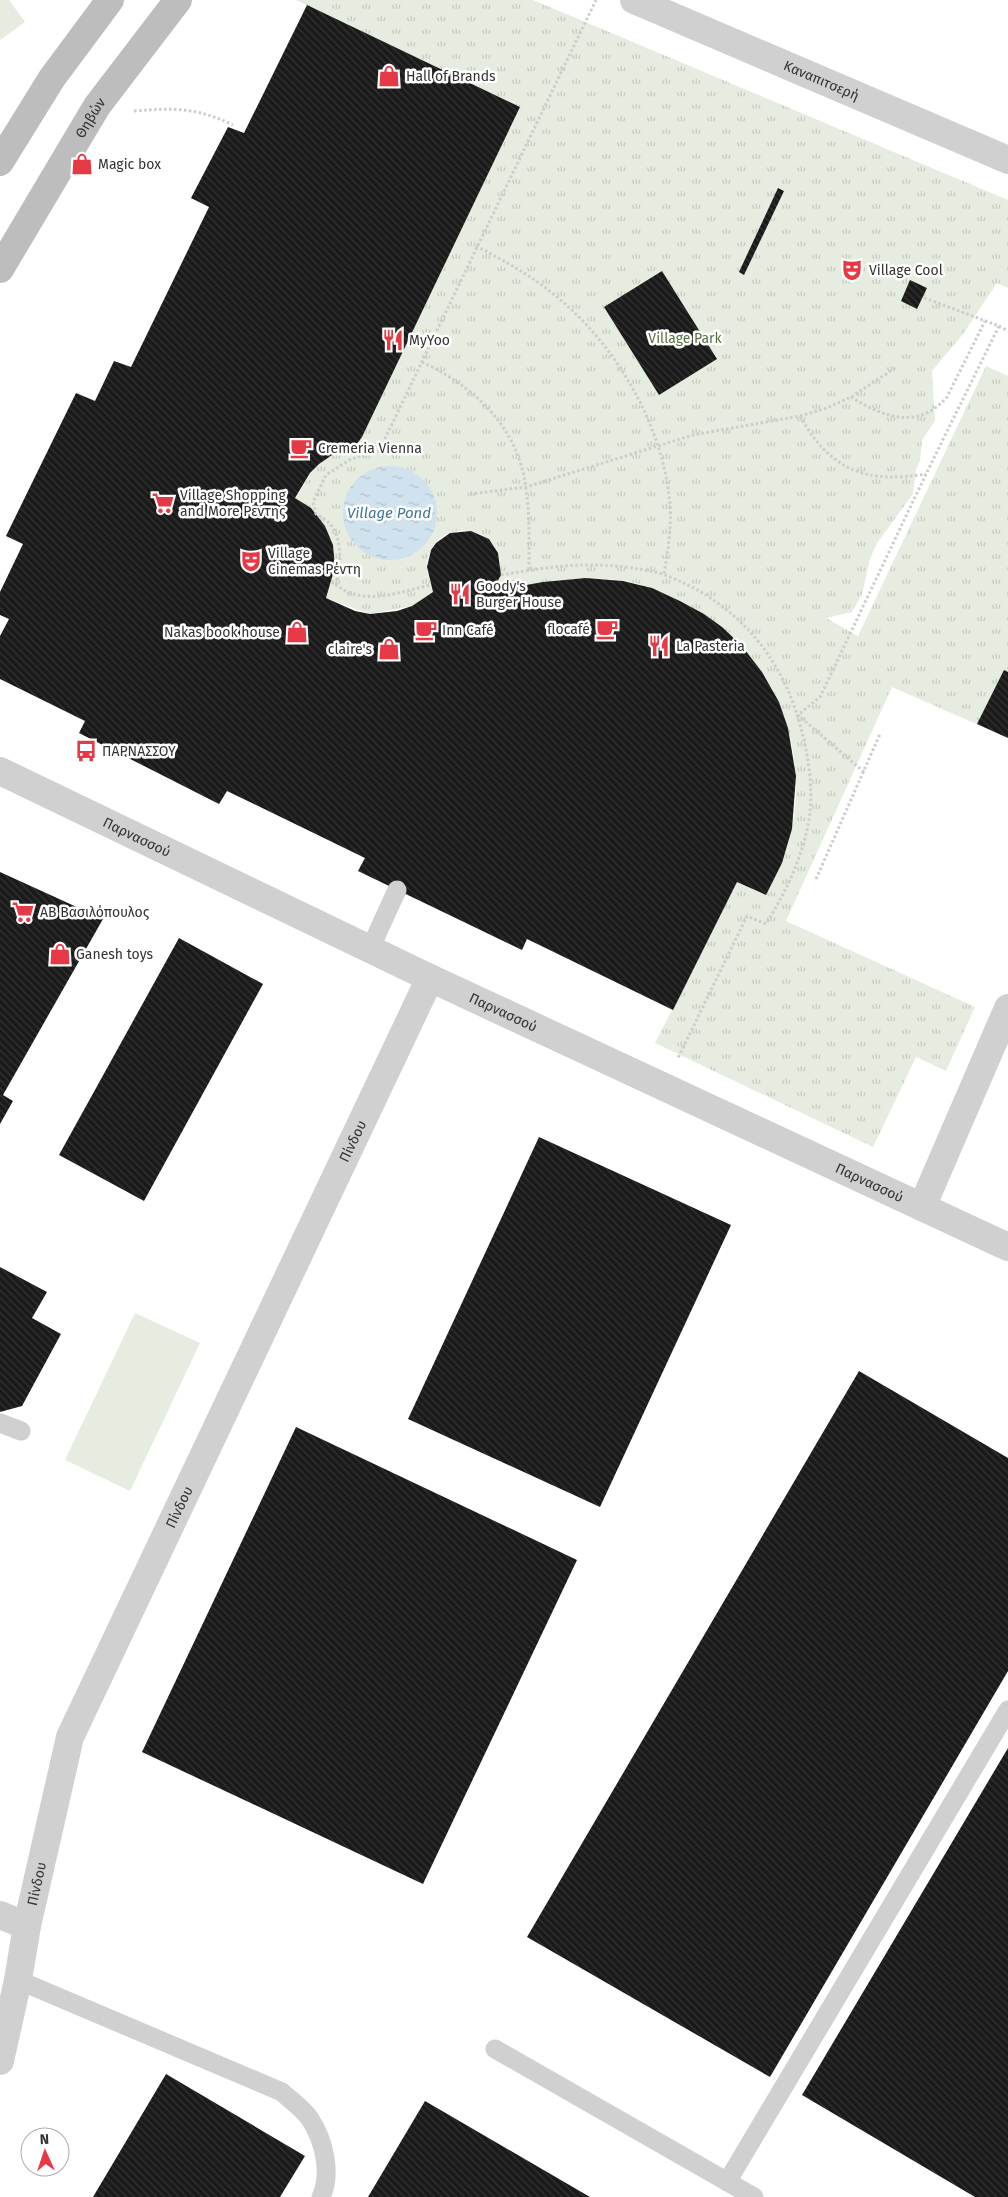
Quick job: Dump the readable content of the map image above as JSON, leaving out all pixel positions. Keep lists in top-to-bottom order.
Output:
{
  "streets": {
    "main road": ["Θηβών"],
    "street": ["Καναπιτσερή", "Παρνασσού", "Πίνδου"]
  },
  "crossings": [
    ["Παρνασσού", "Πίνδου"]
  ],
  "water": ["Village Pond"],
  "parks": ["Village Park"],
  "places": {
    "shop": [
      "Hall of Brands",
      "Magic box",
      "Nakas book house",
      "claire's",
      "Ganesh toys"
    ],
    "theatre": ["Village Cool", "Village Cinemas Ρέντη"],
    "restaurant": ["MyYoo", "Goody's Burger House", "La Pasteria"],
    "cafe": ["Cremeria Vienna", "flocafé", "Inn Café"],
    "supermarket": ["Village Shopping and More Ρεντης", "ΑΒ Βασιλόπουλος"],
    "bus stop": ["ΠΑΡΝΑΣΣΟΥ"]
  },
  "north": "top"
}
